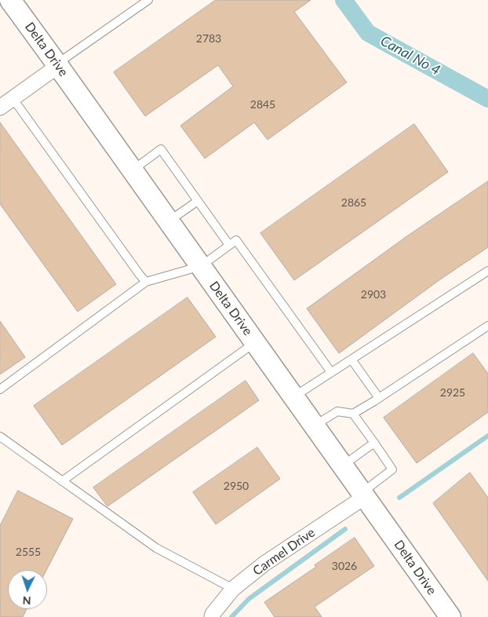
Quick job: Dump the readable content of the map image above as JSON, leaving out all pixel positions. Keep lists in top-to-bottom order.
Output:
{
  "streets": {
    "main road": ["Delta Drive"],
    "street": ["Carmel Drive"]
  },
  "crossings": [
    ["Delta Drive", "Carmel Drive"]
  ],
  "water": ["Canal No 4"],
  "house_numbers": [
    "2783",
    "2845",
    "2865",
    "2903",
    "2925",
    "2950",
    "2555",
    "3026"
  ],
  "north": "bottom"
}
